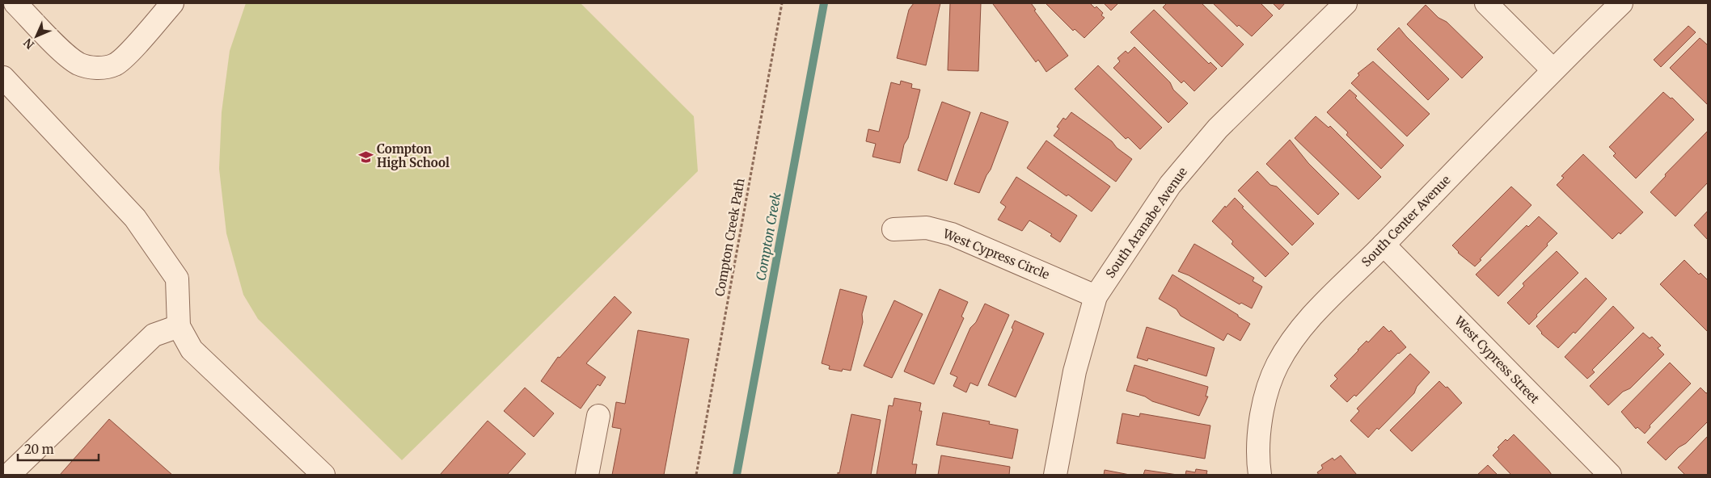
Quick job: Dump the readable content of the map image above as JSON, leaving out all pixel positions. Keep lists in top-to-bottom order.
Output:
{
  "streets": {
    "street": [
      "South Center Avenue",
      "South Aranabe Avenue",
      "West Cypress Circle",
      "West Cypress Street"
    ],
    "path": ["Compton Creek Path"]
  },
  "crossings": [
    ["South Center Avenue", "West Cypress Street"],
    ["South Aranabe Avenue", "West Cypress Circle"]
  ],
  "water": ["Compton Creek"],
  "places": {
    "school or university": ["Compton High School"]
  },
  "scale_bar": "20 m",
  "north": "bottom left"
}
